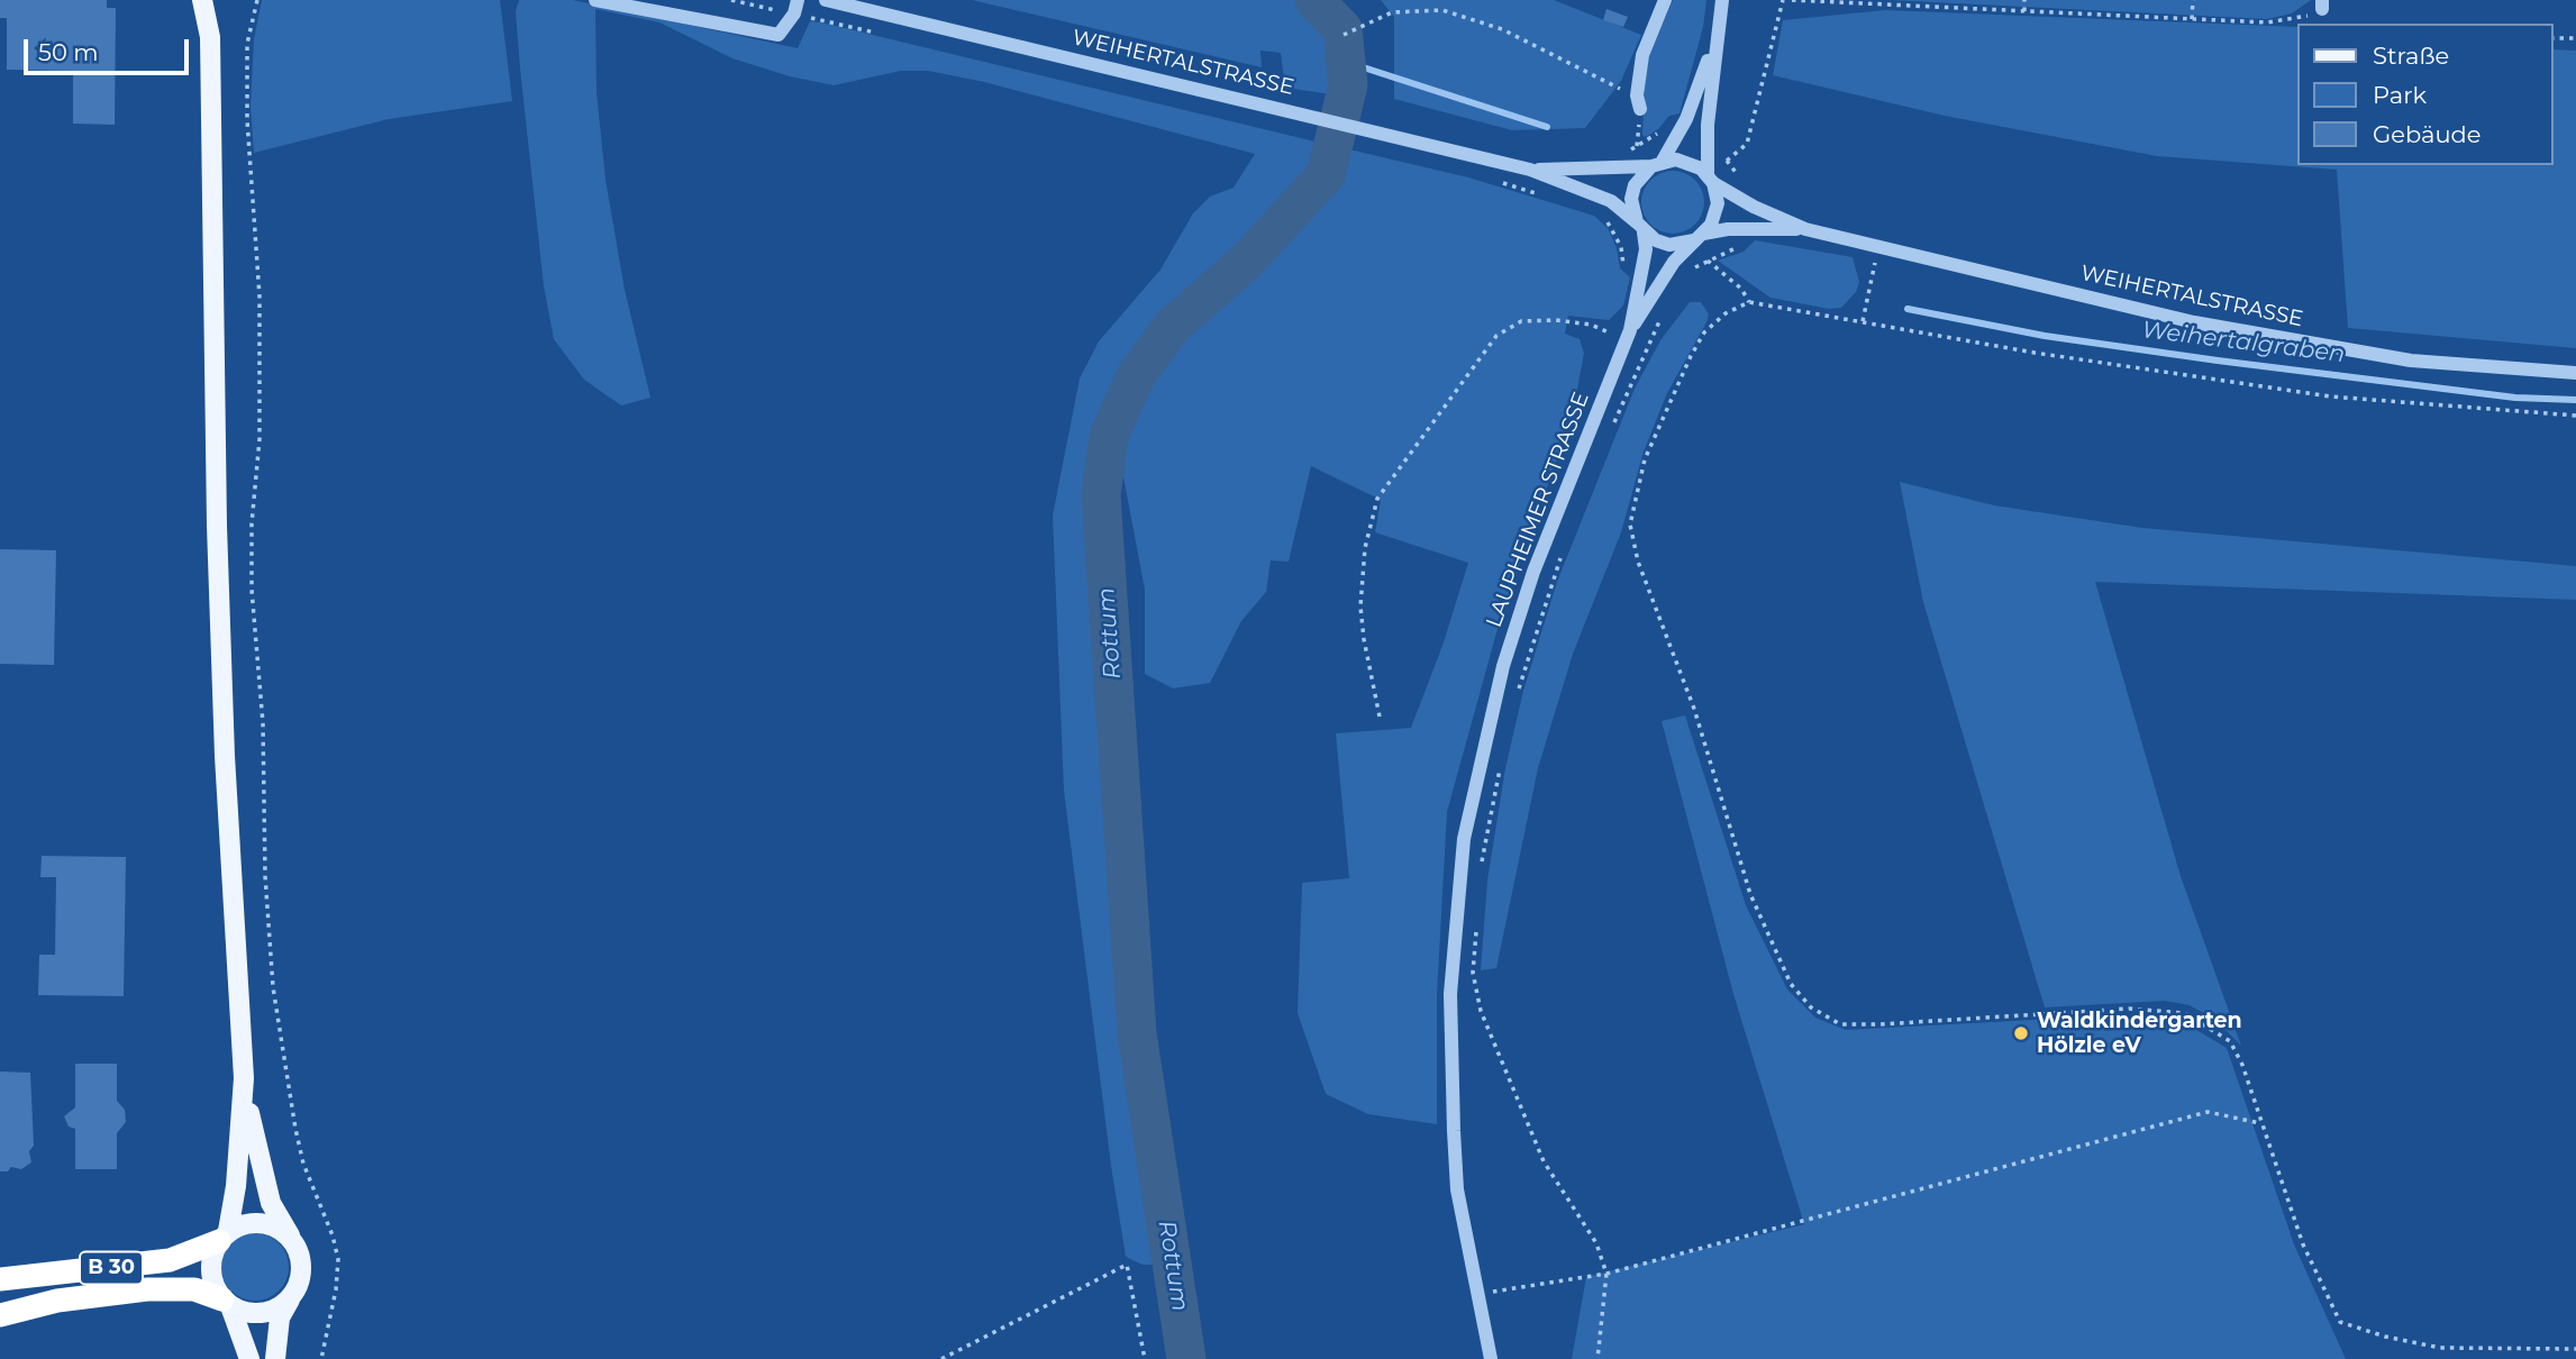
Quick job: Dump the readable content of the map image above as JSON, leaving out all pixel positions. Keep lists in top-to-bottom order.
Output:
{
  "streets": {
    "highway": ["B 30"],
    "street": ["WEIHERTALSTRASSE", "LAUPHEIMER STRASSE"]
  },
  "crossings": [
    ["WEIHERTALSTRASSE", "LAUPHEIMER STRASSE"]
  ],
  "water": ["Weihertalgraben", "Rottum"],
  "places": ["Waldkindergarten Hölzle eV"],
  "legend": ["Straße", "Park", "Gebäude"],
  "scale_bar": "50 m"
}
